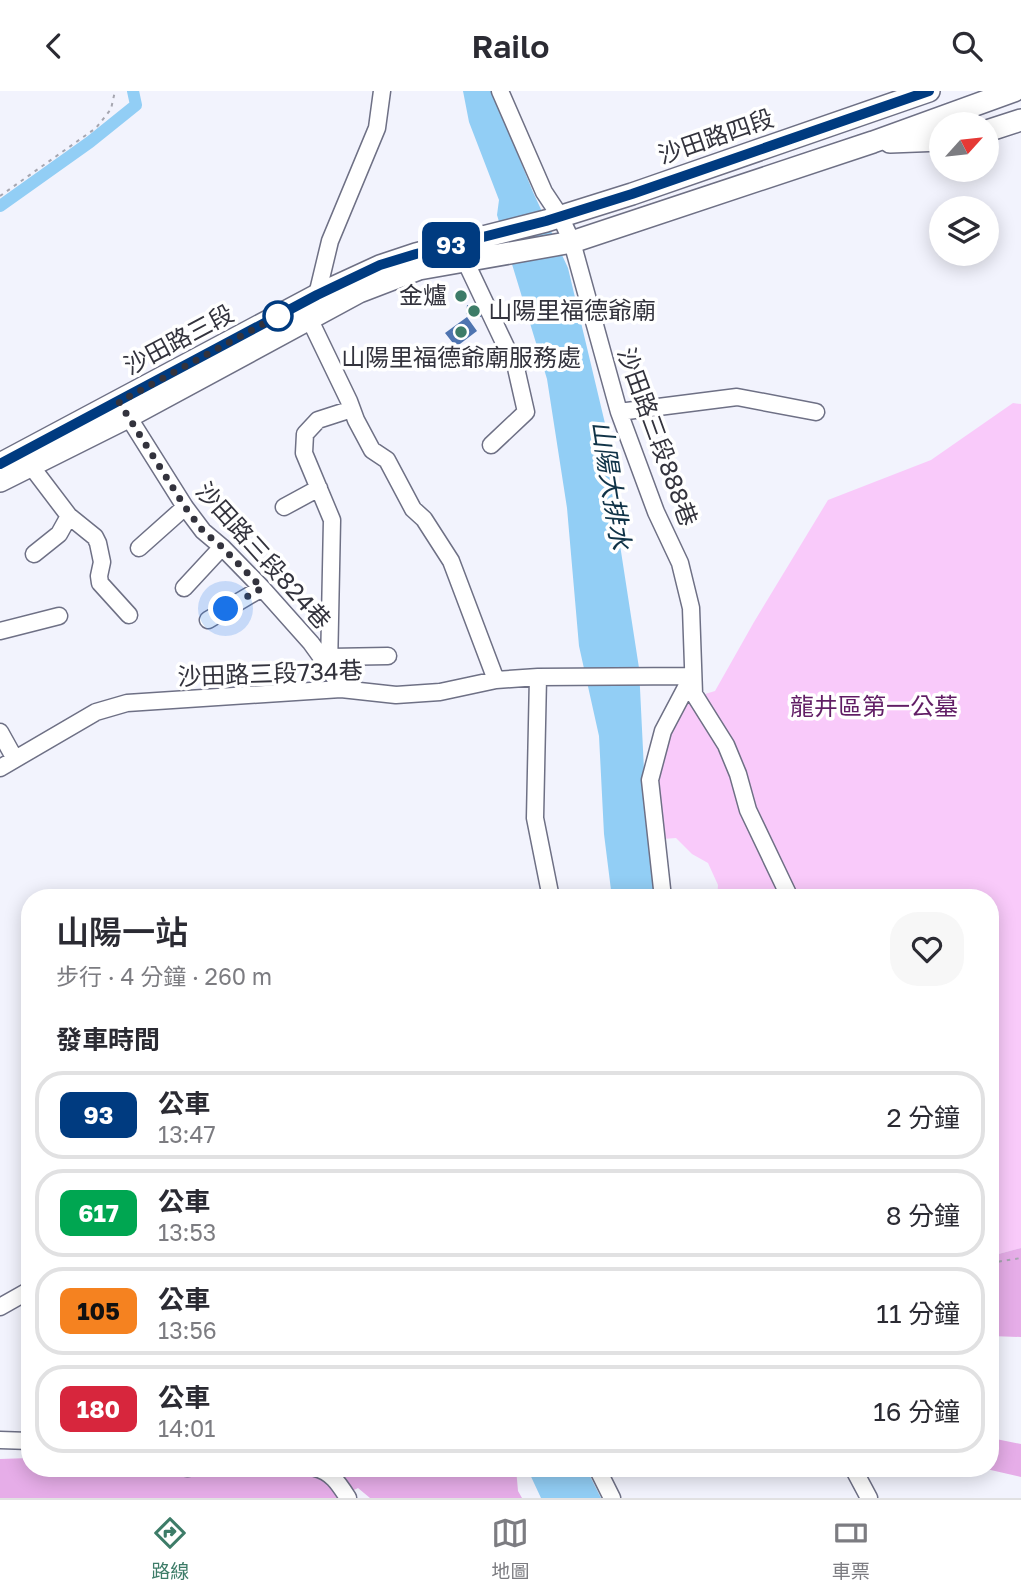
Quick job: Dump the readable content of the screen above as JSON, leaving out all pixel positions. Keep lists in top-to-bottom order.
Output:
{
  "streets": {
    "main road": ["沙田路四段", "沙田路三段"],
    "street": ["沙田路三段888巷", "沙田路三段824巷", "沙田路三段734巷"]
  },
  "crossings": [
    ["沙田路四段", "沙田路三段"],
    ["沙田路四段", "沙田路三段888巷"],
    ["沙田路三段", "沙田路三段888巷"],
    ["沙田路三段", "沙田路三段824巷"],
    ["沙田路三段888巷", "沙田路三段734巷"],
    ["沙田路三段824巷", "沙田路三段734巷"]
  ],
  "water": ["山陽大排水"],
  "parks": ["龍井區第一公墓"],
  "places": ["金爐", "山陽里福德爺廟", "山陽里福德爺廟服務處"],
  "lines": ["bus line 93"],
  "north": "top right",
  "page": {
    "header": "Railo",
    "on_map": "93",
    "heading": [
      ["山陽一站", "步行 · 4 分鐘 · 260 m"],
      "發車時間"
    ],
    "list": [
      {
        "mark": "93",
        "name": "公車",
        "note": "13:47",
        "value": "2 分鐘"
      },
      {
        "mark": "617",
        "name": "公車",
        "note": "13:53",
        "value": "8 分鐘"
      },
      {
        "mark": "105",
        "name": "公車",
        "note": "13:56",
        "value": "11 分鐘"
      },
      {
        "mark": "180",
        "name": "公車",
        "note": "14:01",
        "value": "16 分鐘"
      }
    ],
    "tabs": ["路線", "地圖", "車票"]
  }
}
